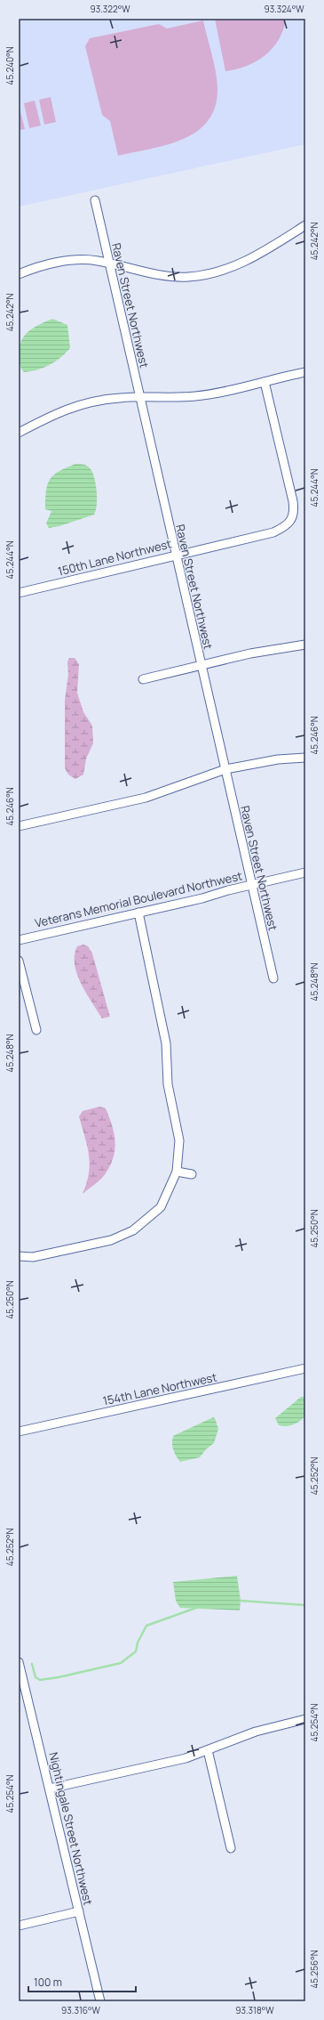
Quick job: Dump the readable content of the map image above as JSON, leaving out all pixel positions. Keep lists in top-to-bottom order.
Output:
{
  "streets": {
    "street": [
      "Raven Street Northwest",
      "150th Lane Northwest",
      "Veterans Memorial Boulevard Northwest",
      "154th Lane Northwest",
      "Nightingale Street Northwest"
    ]
  },
  "crossings": [
    ["Raven Street Northwest", "150th Lane Northwest"],
    ["Raven Street Northwest", "Veterans Memorial Boulevard Northwest"]
  ],
  "scale_bar": "100 m",
  "coordinates": [
    "93.322°W",
    "93.324°W",
    "45.240°N",
    "45.242°N",
    "45.244°N",
    "45.246°N",
    "45.248°N",
    "45.250°N",
    "45.252°N",
    "45.254°N",
    "45.256°N",
    "93.316°W",
    "93.318°W"
  ]
}
